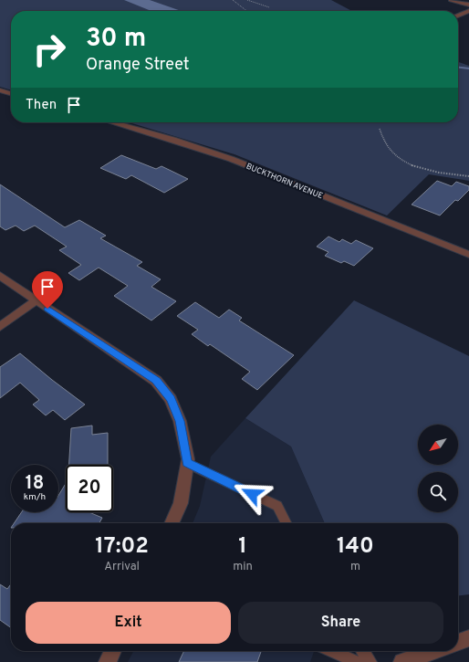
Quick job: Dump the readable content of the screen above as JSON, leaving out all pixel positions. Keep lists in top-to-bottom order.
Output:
{
  "streets": {
    "street": ["BUCKTHORN AVENUE"]
  },
  "north": "bottom left",
  "page": {
    "turn": ["30 m", "Orange Street"],
    "then": "Then",
    "speed": "18 km/h",
    "limit": "20",
    "eta": [
      "17:02",
      "Arrival",
      "1",
      "min",
      "140",
      "m"
    ],
    "buttons": ["Exit", "Share"]
  }
}
